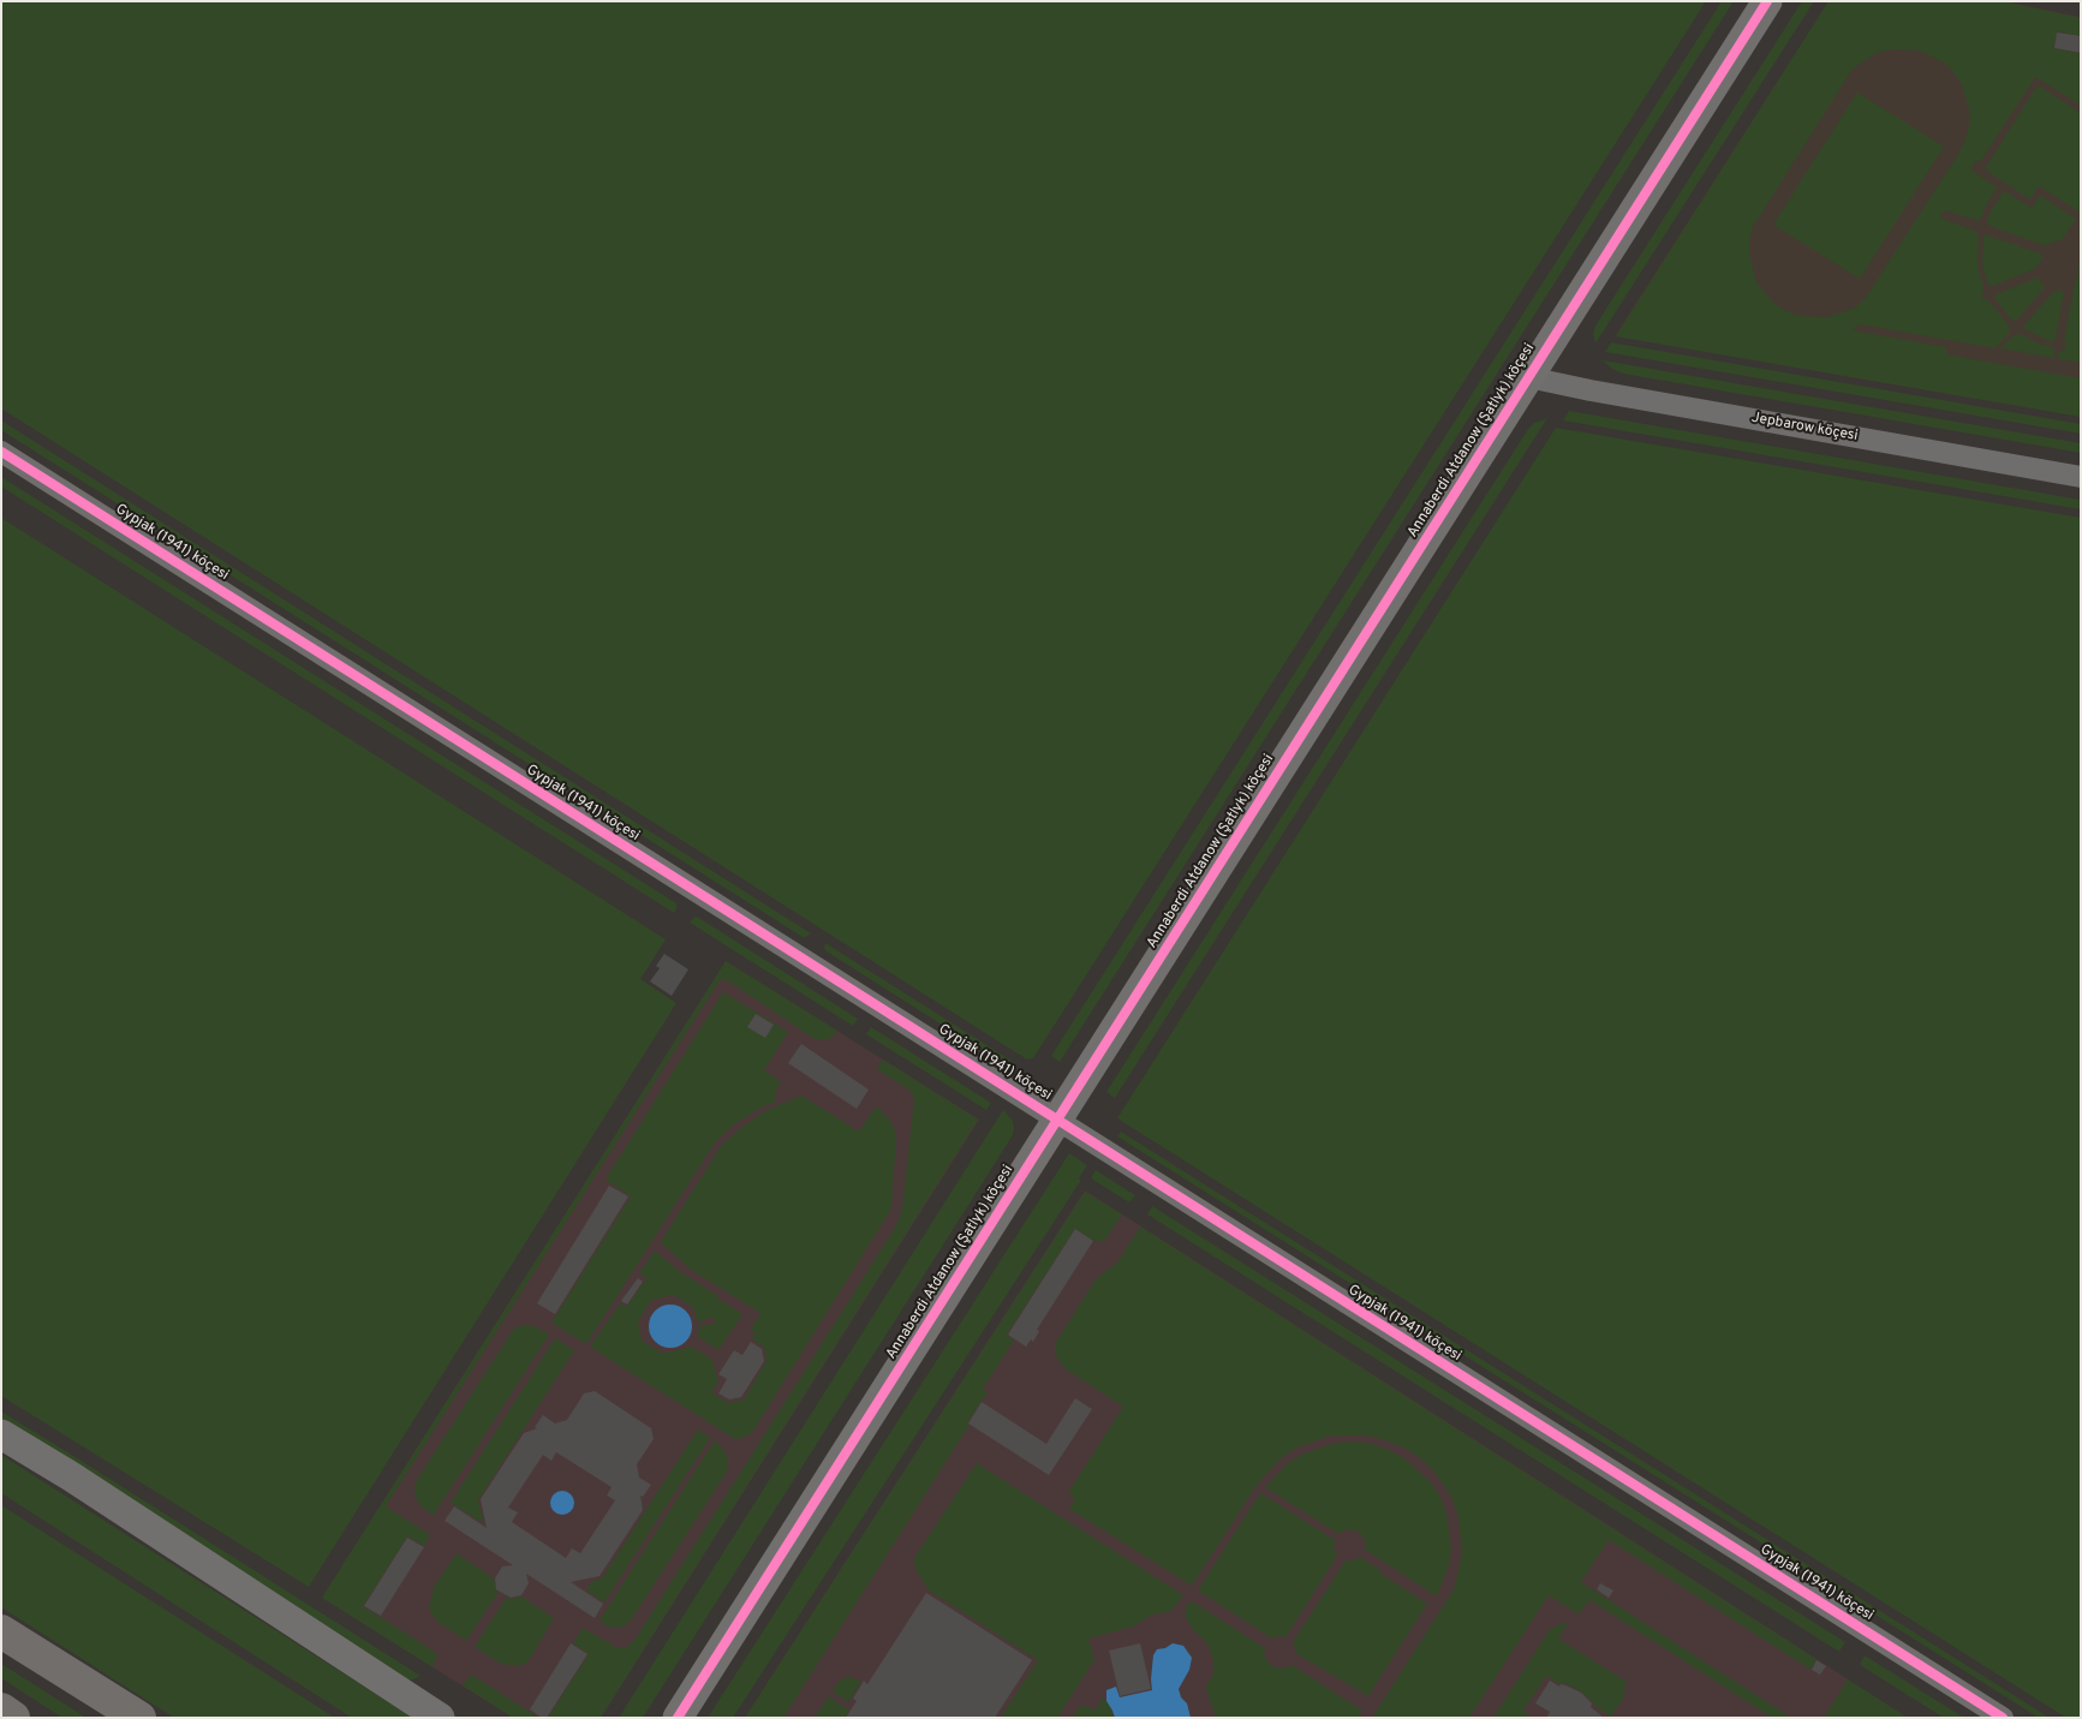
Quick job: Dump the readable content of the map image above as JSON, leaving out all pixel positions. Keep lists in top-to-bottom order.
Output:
{
  "streets": {
    "street": ["Jepbarow köçesi", "Annaberdi Atdanow (Şatlyk) köçesi", "Gypjak (1941) köçesi"]
  },
  "crossings": [
    ["Jepbarow köçesi", "Annaberdi Atdanow (Şatlyk) köçesi"],
    ["Annaberdi Atdanow (Şatlyk) köçesi", "Gypjak (1941) köçesi"]
  ]
}
